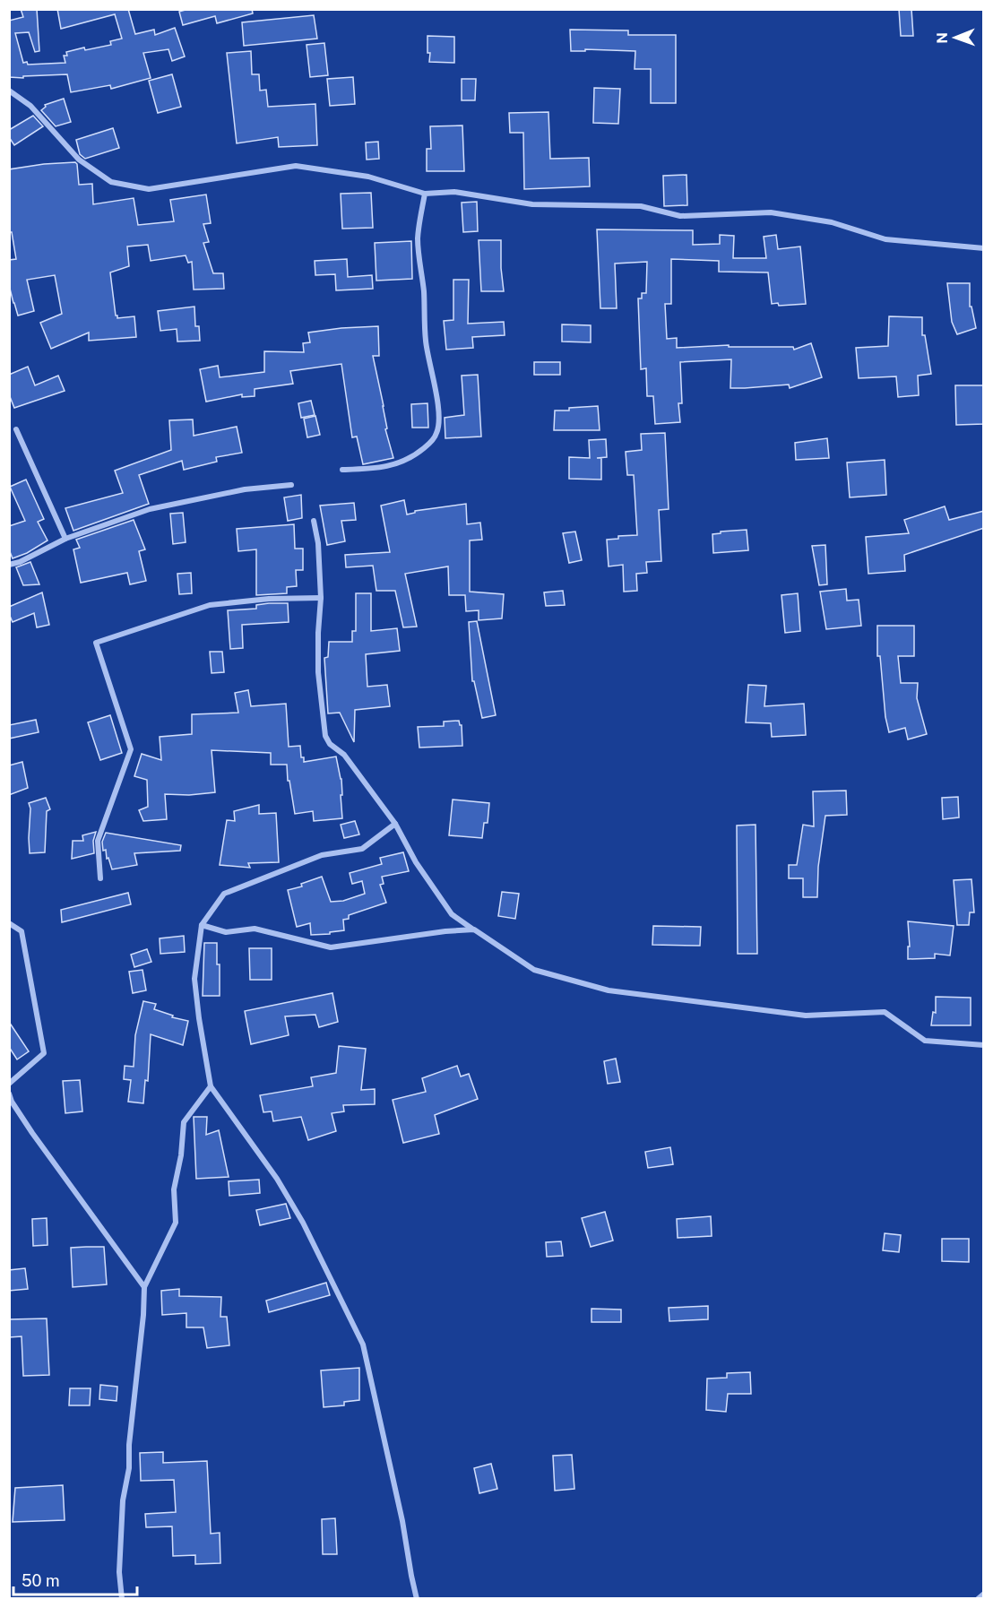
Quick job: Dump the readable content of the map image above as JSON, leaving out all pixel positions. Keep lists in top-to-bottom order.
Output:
{
  "scale_bar": "50 m",
  "north": "left"
}
